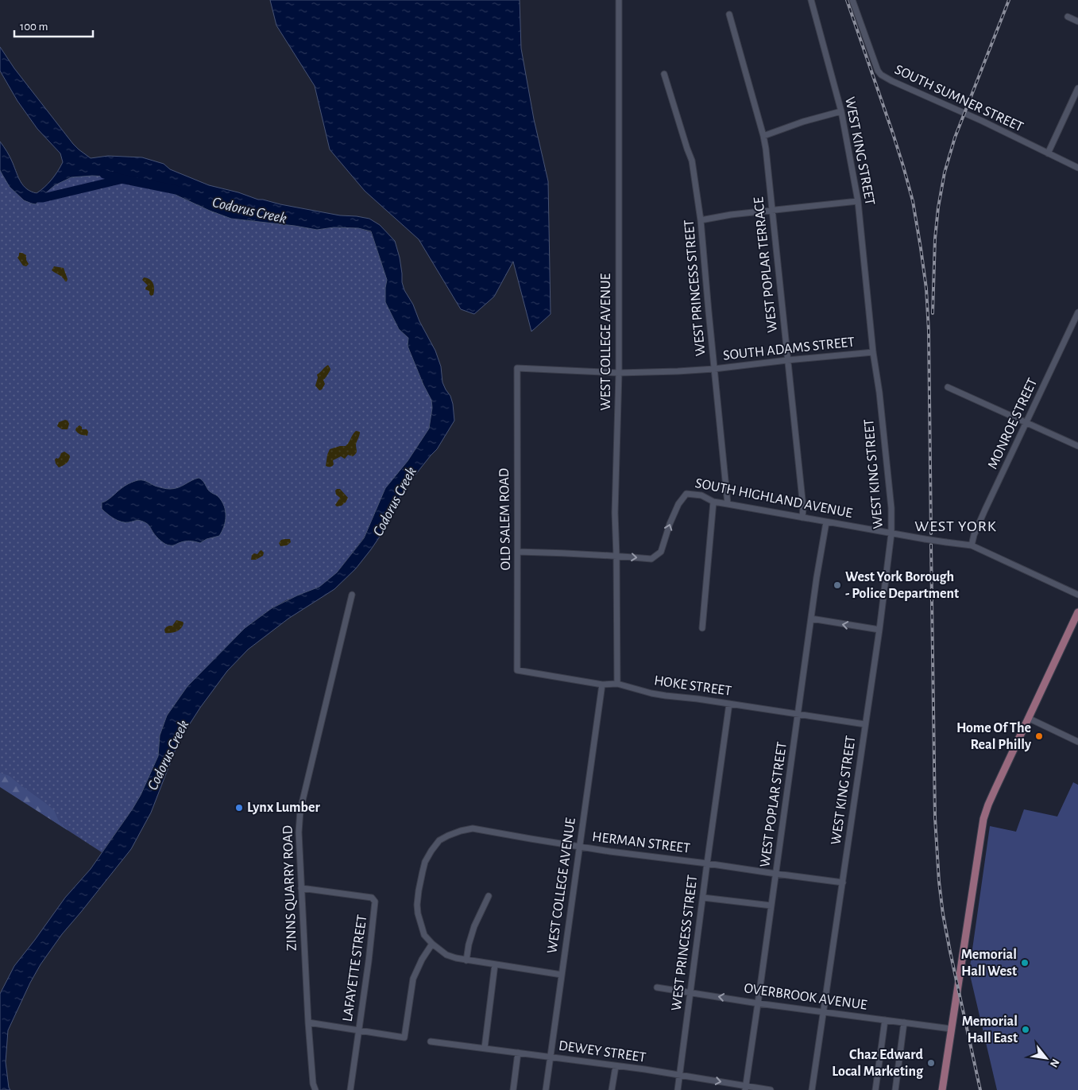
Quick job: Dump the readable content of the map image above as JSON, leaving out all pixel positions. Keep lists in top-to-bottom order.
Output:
{
  "streets": {
    "street": [
      "SOUTH SUMNER STREET",
      "WEST KING STREET",
      "WEST POPLAR TERRACE",
      "WEST PRINCESS STREET",
      "WEST COLLEGE AVENUE",
      "SOUTH ADAMS STREET",
      "MONROE STREET",
      "SOUTH HIGHLAND AVENUE",
      "OLD SALEM ROAD",
      "HOKE STREET",
      "WEST POPLAR STREET",
      "HERMAN STREET",
      "ZINNS QUARRY ROAD",
      "LAFAYETTE STREET",
      "OVERBROOK AVENUE",
      "DEWEY STREET"
    ]
  },
  "crossings": [
    ["WEST KING STREET", "SOUTH ADAMS STREET"],
    ["WEST KING STREET", "SOUTH HIGHLAND AVENUE"],
    ["WEST KING STREET", "HOKE STREET"],
    ["WEST KING STREET", "HERMAN STREET"],
    ["WEST KING STREET", "OVERBROOK AVENUE"],
    ["WEST POPLAR TERRACE", "SOUTH ADAMS STREET"],
    ["WEST POPLAR TERRACE", "SOUTH HIGHLAND AVENUE"],
    ["WEST PRINCESS STREET", "SOUTH ADAMS STREET"],
    ["WEST PRINCESS STREET", "SOUTH HIGHLAND AVENUE"],
    ["WEST PRINCESS STREET", "HOKE STREET"],
    ["WEST PRINCESS STREET", "HERMAN STREET"],
    ["WEST PRINCESS STREET", "OVERBROOK AVENUE"],
    ["WEST PRINCESS STREET", "DEWEY STREET"],
    ["WEST COLLEGE AVENUE", "SOUTH ADAMS STREET"],
    ["WEST COLLEGE AVENUE", "SOUTH HIGHLAND AVENUE"],
    ["WEST COLLEGE AVENUE", "HOKE STREET"],
    ["WEST COLLEGE AVENUE", "HERMAN STREET"],
    ["WEST COLLEGE AVENUE", "DEWEY STREET"],
    ["SOUTH ADAMS STREET", "OLD SALEM ROAD"],
    ["MONROE STREET", "SOUTH HIGHLAND AVENUE"],
    ["SOUTH HIGHLAND AVENUE", "OLD SALEM ROAD"],
    ["SOUTH HIGHLAND AVENUE", "WEST POPLAR STREET"],
    ["OLD SALEM ROAD", "HOKE STREET"],
    ["HOKE STREET", "WEST POPLAR STREET"],
    ["WEST POPLAR STREET", "HERMAN STREET"],
    ["WEST POPLAR STREET", "OVERBROOK AVENUE"],
    ["WEST POPLAR STREET", "DEWEY STREET"],
    ["ZINNS QUARRY ROAD", "LAFAYETTE STREET"]
  ],
  "districts": ["WEST YORK"],
  "water": ["Codorus Creek"],
  "places": [
    "West York Borough - Police Department",
    "Home Of The Real Philly",
    "Lynx Lumber",
    "Memorial Hall West",
    "Memorial Hall East",
    "Chaz Edward Local Marketing"
  ],
  "scale_bar": "100 m",
  "north": "bottom right"
}
